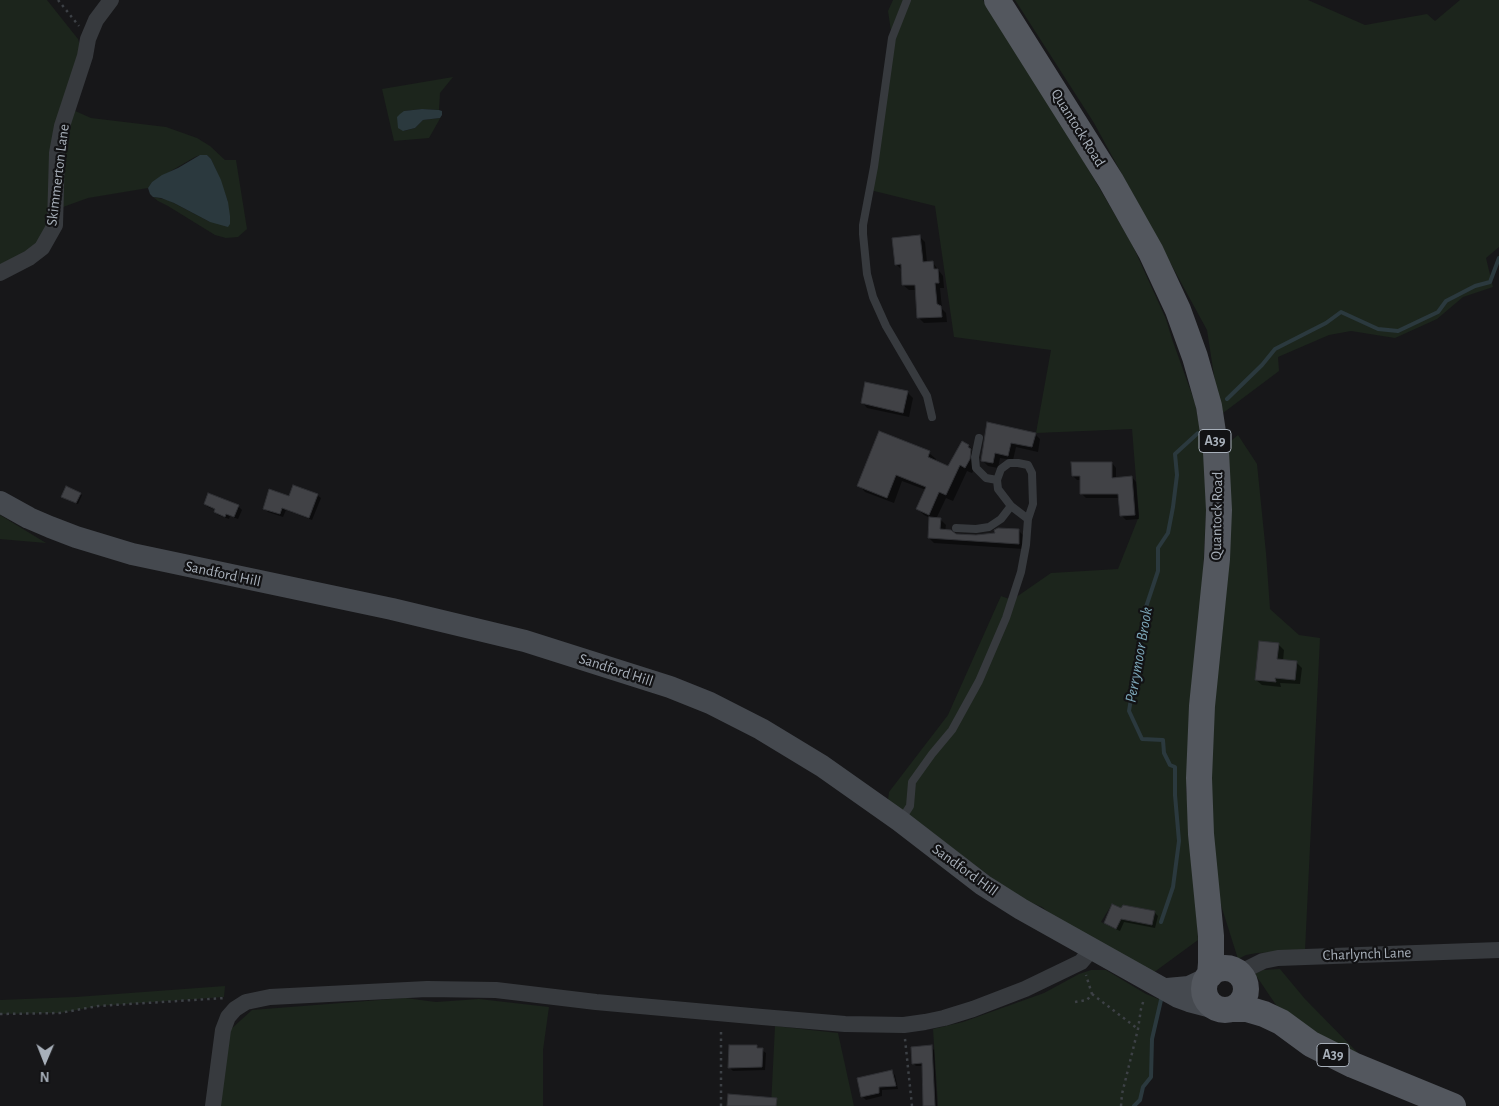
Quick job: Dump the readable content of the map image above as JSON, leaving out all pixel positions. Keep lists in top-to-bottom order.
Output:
{
  "streets": {
    "main road": ["Quantock Road", "A39", "Sandford Hill"],
    "street": ["Skimmerton Lane", "Charlynch Lane"]
  },
  "crossings": [
    ["Quantock Road", "A39"],
    ["Quantock Road", "Charlynch Lane"],
    ["A39", "Sandford Hill"],
    ["A39", "Charlynch Lane"]
  ],
  "water": ["Perrymoor Brook"],
  "north": "bottom"
}
